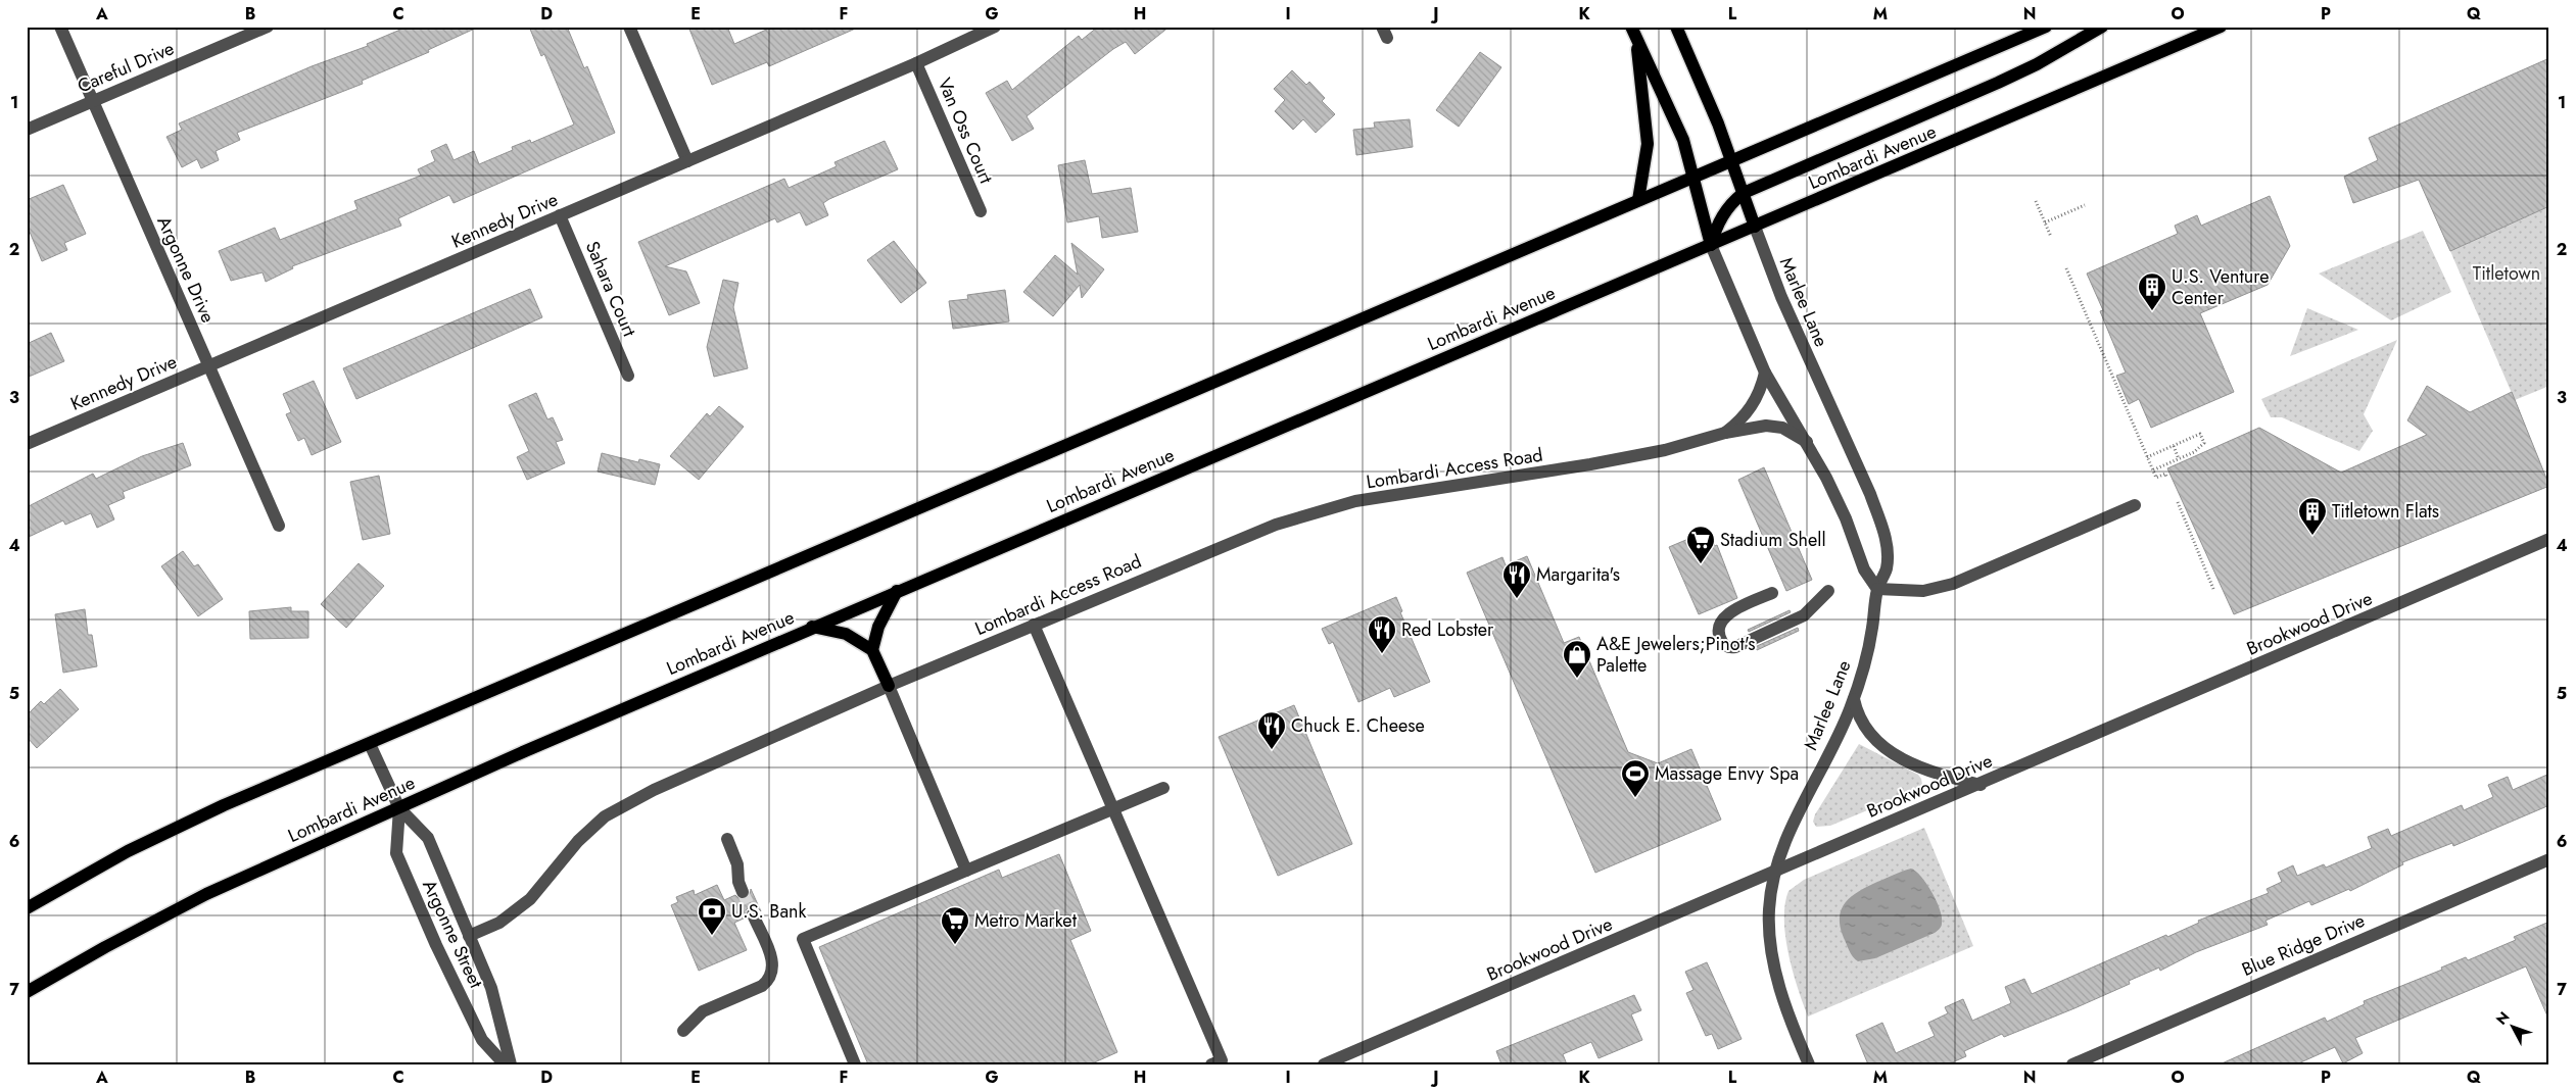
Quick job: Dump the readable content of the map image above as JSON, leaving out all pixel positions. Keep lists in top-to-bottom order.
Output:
{
  "streets": {
    "main road": ["Lombardi Avenue"],
    "street": [
      "Careful Drive",
      "Van Oss Court",
      "Kennedy Drive",
      "Argonne Drive",
      "Sahara Court",
      "Marlee Lane",
      "Lombardi Access Road",
      "Brookwood Drive",
      "Argonne Street",
      "Blue Ridge Drive"
    ]
  },
  "crossings": [
    ["Careful Drive", "Argonne Drive"],
    ["Van Oss Court", "Kennedy Drive"],
    ["Lombardi Avenue", "Marlee Lane"],
    ["Lombardi Avenue", "Argonne Street"],
    ["Kennedy Drive", "Argonne Drive"],
    ["Kennedy Drive", "Sahara Court"],
    ["Marlee Lane", "Brookwood Drive"],
    ["Lombardi Access Road", "Argonne Street"]
  ],
  "parks": ["Titletown"],
  "places": {
    "building": ["U.S. Venture Center", "Titletown Flats"],
    "supermarket": ["Stadium Shell", "Metro Market"],
    "restaurant": ["Margarita's", "Red Lobster", "Chuck E. Cheese"],
    "shop": ["A&E Jewelers;Pinot's Palette"],
    "sports": ["Massage Envy Spa"],
    "bank": ["U.S. Bank"]
  },
  "north": "top left",
  "grid": {
    "columns": [
      "A",
      "B",
      "C",
      "D",
      "E",
      "F",
      "G",
      "H",
      "I",
      "J",
      "K",
      "L",
      "M",
      "N",
      "O",
      "P",
      "Q"
    ],
    "rows": [
      "1",
      "2",
      "3",
      "4",
      "5",
      "6",
      "7"
    ]
  }
}
